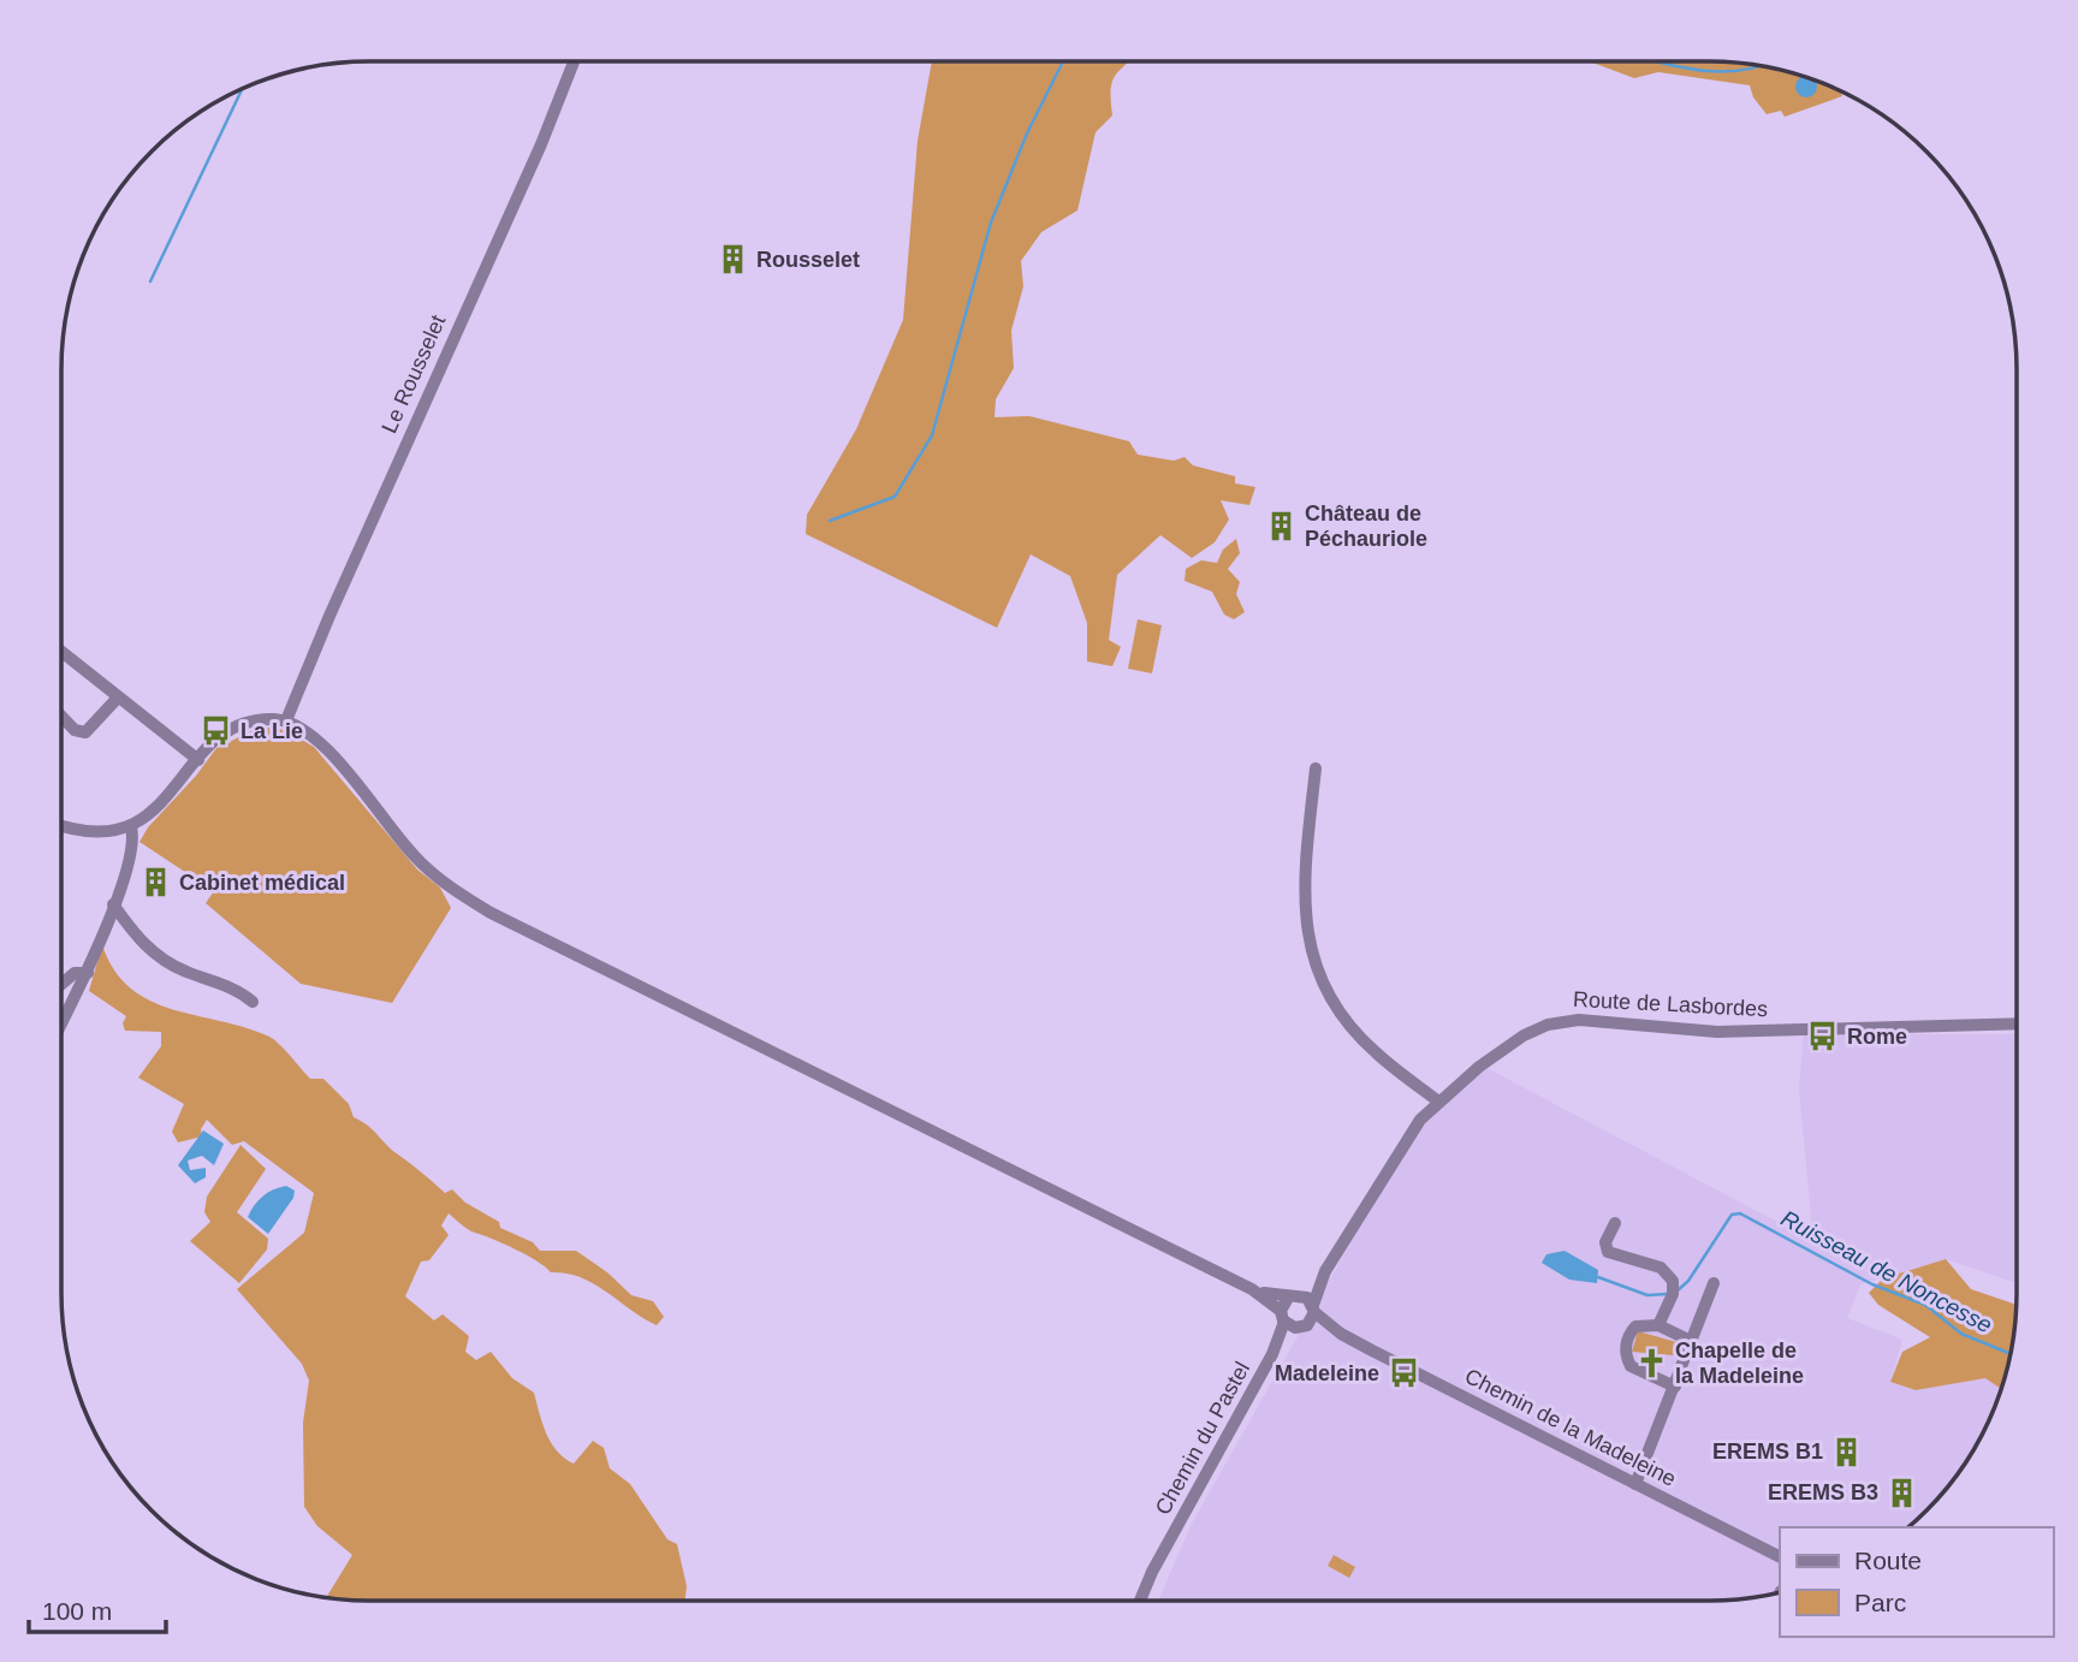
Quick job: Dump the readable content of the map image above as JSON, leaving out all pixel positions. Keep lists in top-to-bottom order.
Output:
{
  "streets": {
    "street": [
      "Le Rousselet",
      "Route de Lasbordes",
      "Chemin de la Madeleine",
      "Chemin du Pastel"
    ]
  },
  "crossings": [
    ["Le Rousselet", "Chemin de la Madeleine"],
    ["Route de Lasbordes", "Chemin de la Madeleine"],
    ["Route de Lasbordes", "Chemin du Pastel"],
    ["Chemin de la Madeleine", "Chemin du Pastel"]
  ],
  "water": ["Ruisseau de Noncesse"],
  "places": {
    "building": [
      "Rousselet",
      "Château de Péchauriole",
      "Cabinet médical",
      "EREMS B1",
      "EREMS B3"
    ],
    "bus stop": ["La Lie", "Rome", "Madeleine"],
    "church": ["Chapelle de la Madeleine"]
  },
  "legend": ["Route", "Parc"],
  "scale_bar": "100 m"
}
